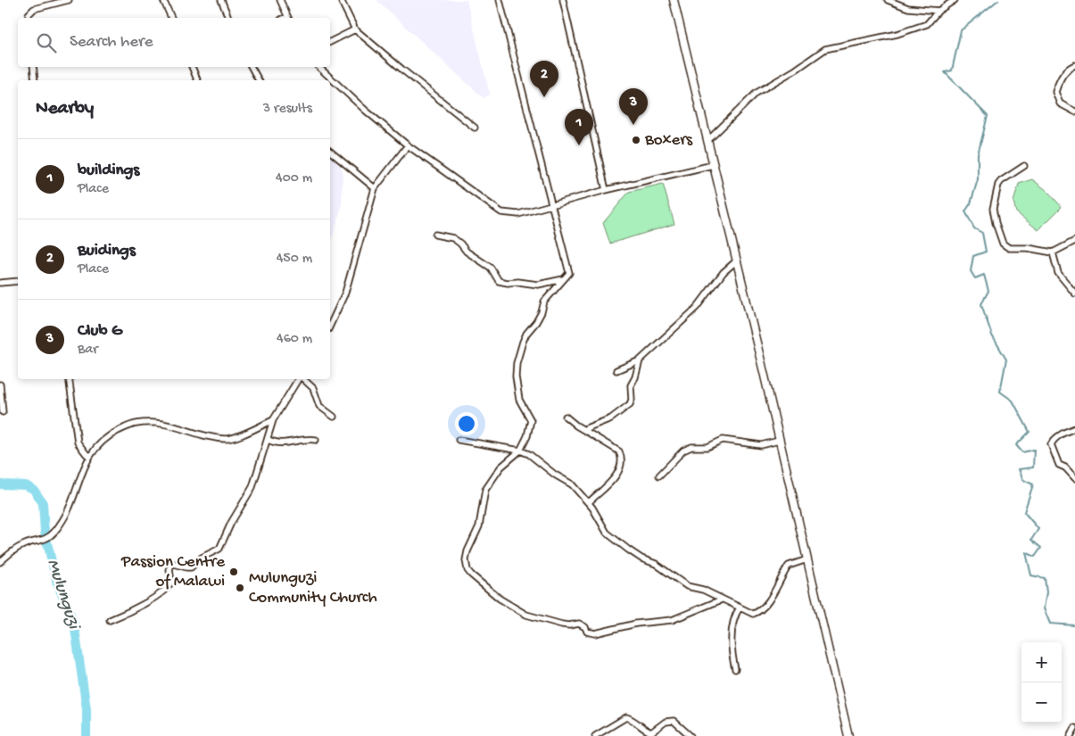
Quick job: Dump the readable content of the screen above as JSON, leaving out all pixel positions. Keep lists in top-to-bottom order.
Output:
{
  "water": ["Mulunguzi"],
  "places": ["Boxers", "Passion Centre of Malawi", "Mulunguzi Community Church"],
  "page": {
    "search": "Search here",
    "pins": ["2", "3", "1"],
    "heading": ["Nearby", "3 results"],
    "list": [
      {
        "mark": "1",
        "name": "buildings",
        "note": "Place",
        "value": "400 m"
      },
      {
        "mark": "2",
        "name": "Buidings",
        "note": "Place",
        "value": "450 m"
      },
      {
        "mark": "3",
        "name": "Club G",
        "note": "Bar",
        "value": "460 m"
      }
    ],
    "map_buttons": ["+", "−"]
  }
}
